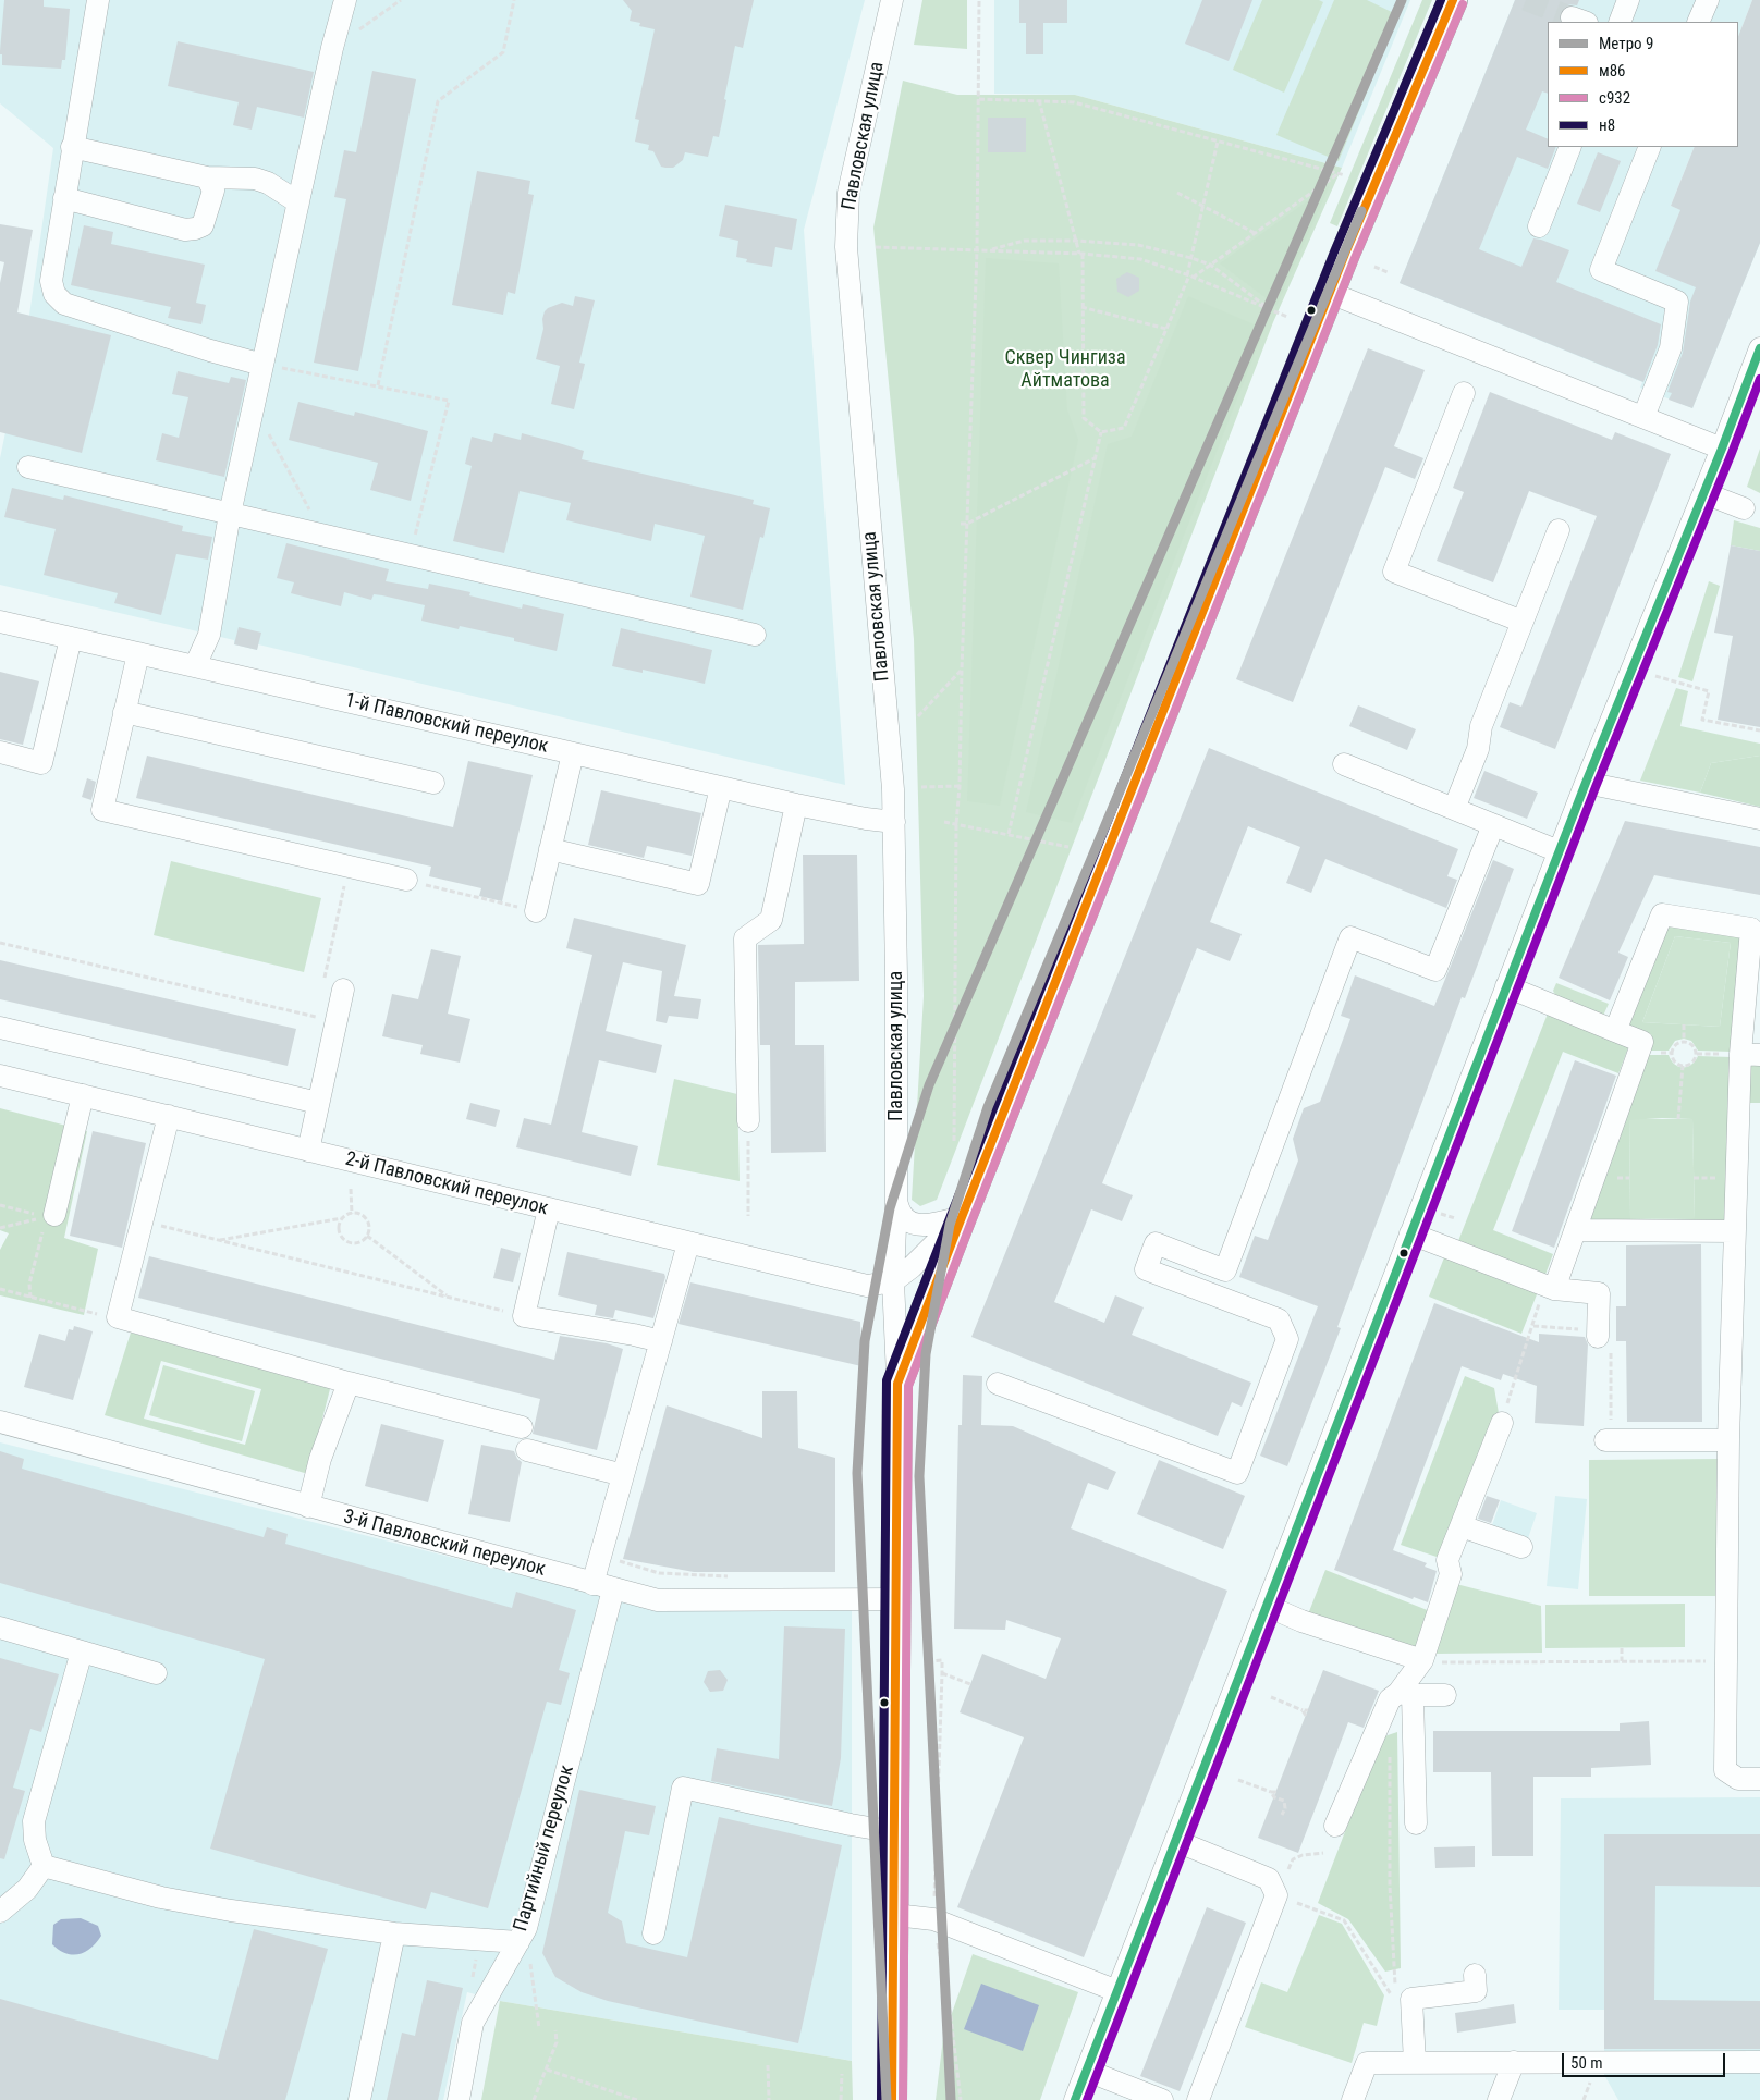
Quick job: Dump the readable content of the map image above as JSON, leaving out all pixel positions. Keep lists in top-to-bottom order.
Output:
{
  "streets": {
    "main road": ["Павловская улица"],
    "street": [
      "1-й Павловский переулок",
      "2-й Павловский переулок",
      "3-й Павловский переулок",
      "Партийный переулок"
    ]
  },
  "crossings": [
    ["Павловская улица", "1-й Павловский переулок"],
    ["Павловская улица", "2-й Павловский переулок"],
    ["Павловская улица", "3-й Павловский переулок"],
    ["3-й Павловский переулок", "Партийный переулок"]
  ],
  "parks": ["Сквер Чингиза Айтматова"],
  "lines": [
    "metro line 9",
    "transit line м86",
    "transit line н8",
    "transit line с932"
  ],
  "legend": [
    "Метро 9",
    "м86",
    "с932",
    "н8"
  ],
  "scale_bar": "50 m"
}
